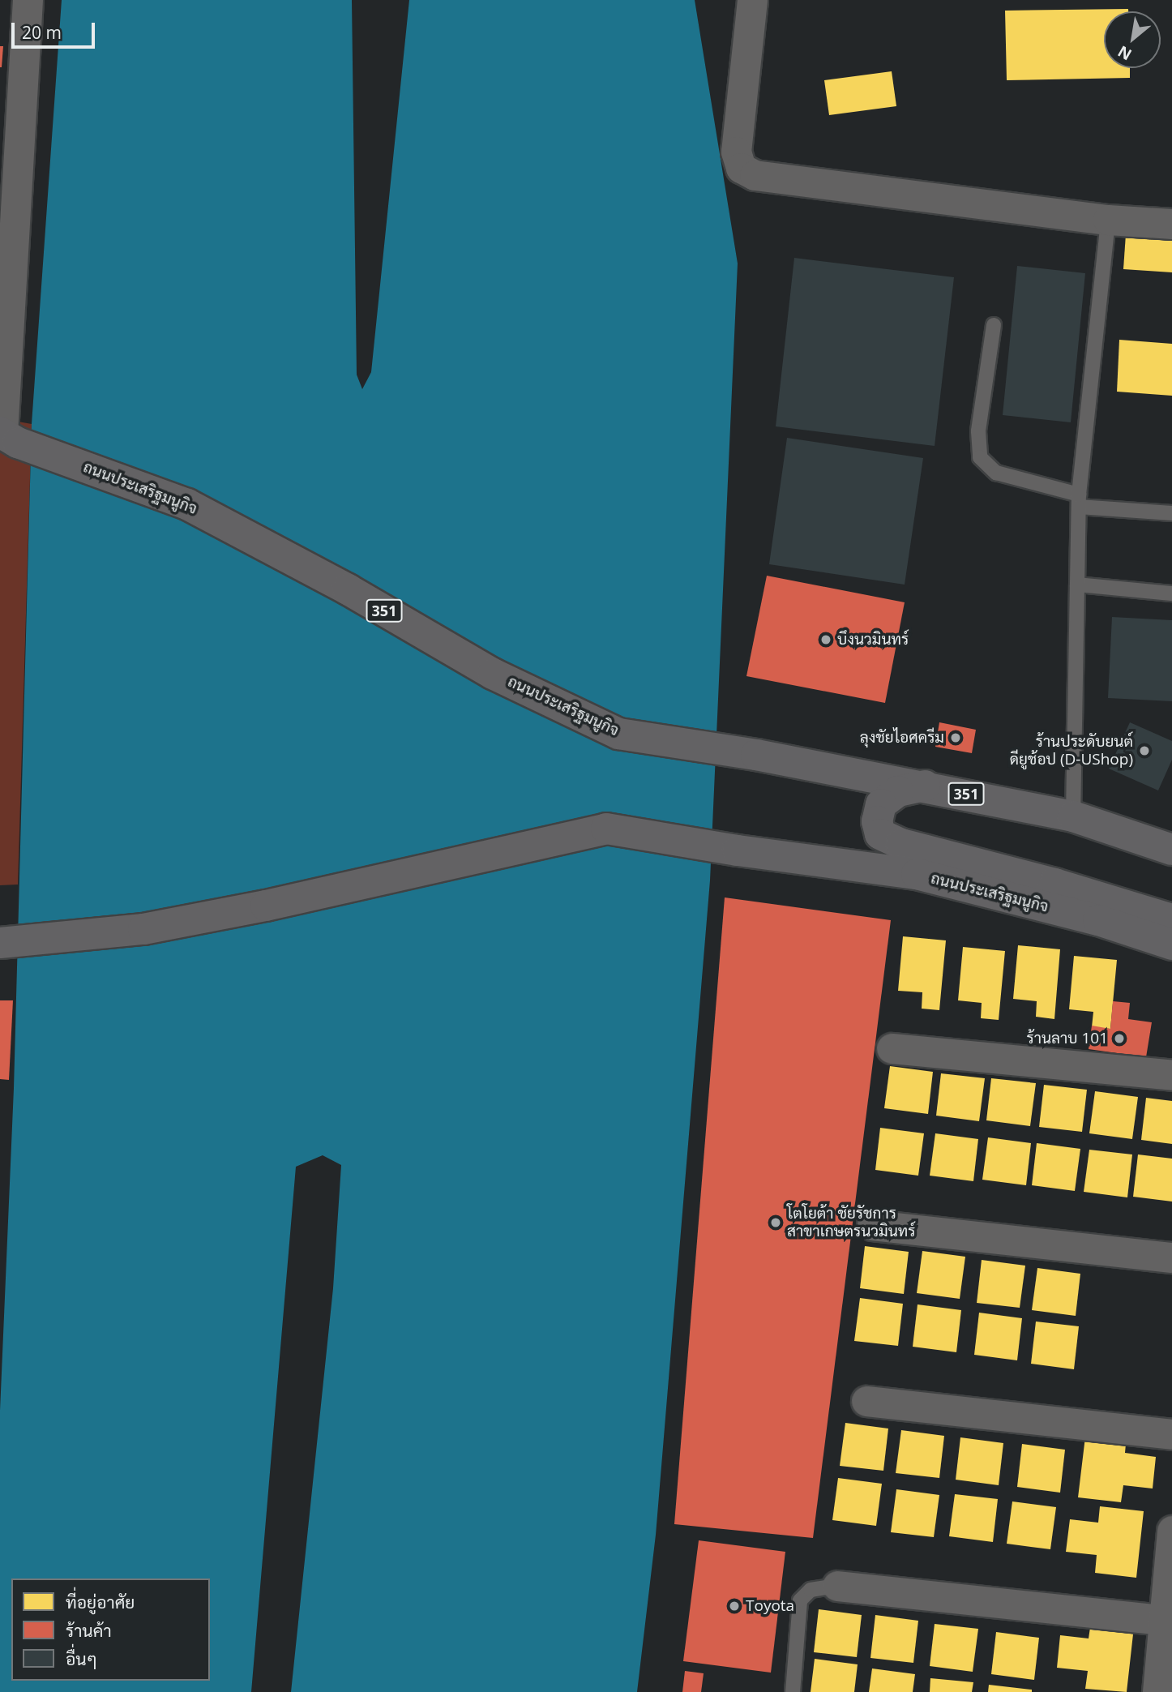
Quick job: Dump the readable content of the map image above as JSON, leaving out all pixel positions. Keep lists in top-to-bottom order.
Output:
{
  "streets": {
    "main road": ["ถนนประเสริฐมนูกิจ", "351"]
  },
  "places": [
    "บึงนวมินทร์",
    "ลุงชัยไอศครีม",
    "ร้านประดับยนต์ ดียูช้อป (D-UShop)",
    "ร้านลาบ 101",
    "โตโยต้า ชัยรัชการ สาขาเกษตรนวมินทร์",
    "Toyota"
  ],
  "legend": ["ที่อยู่อาศัย", "ร้านค้า", "อื่นๆ"],
  "scale_bar": "20 m",
  "north": "bottom left"
}
